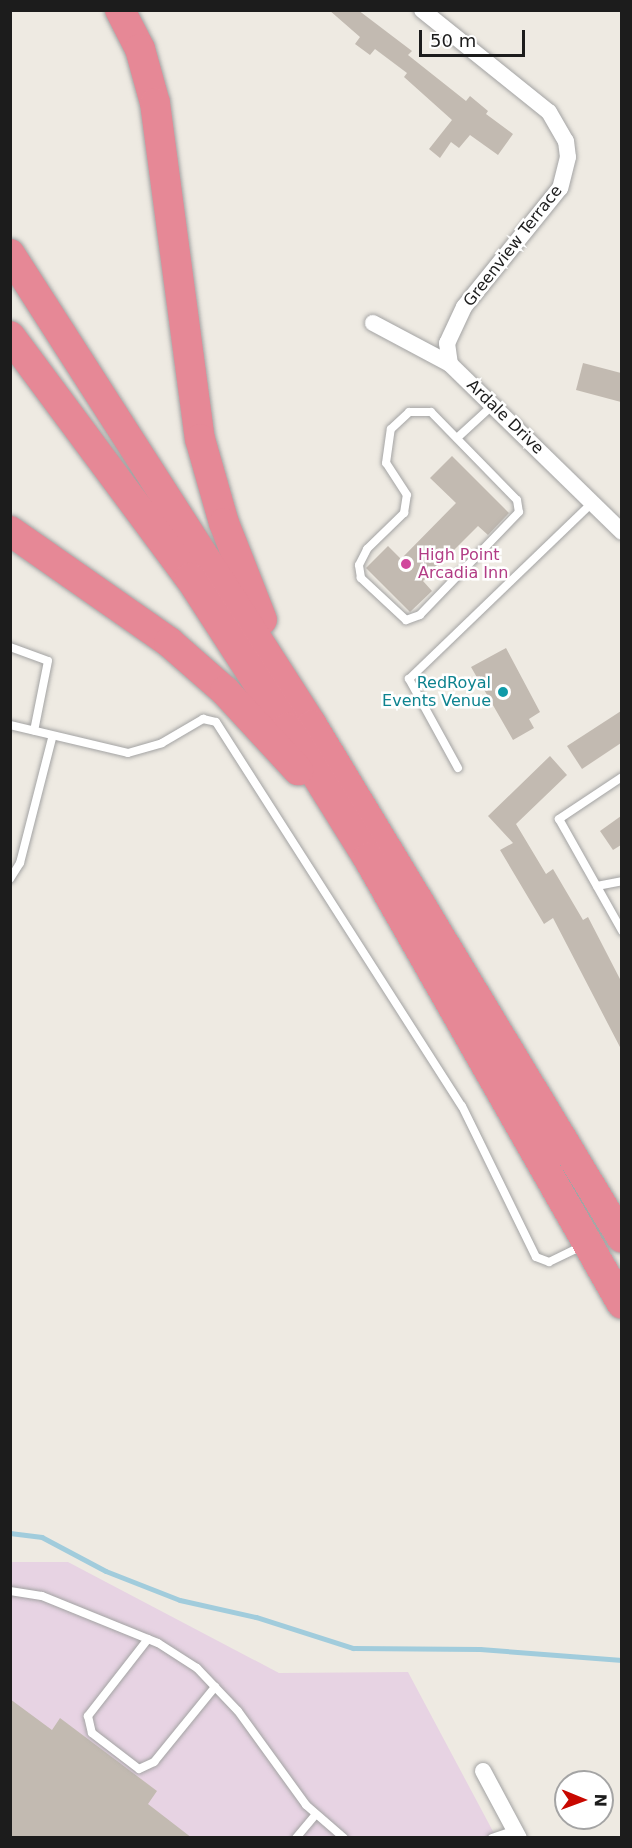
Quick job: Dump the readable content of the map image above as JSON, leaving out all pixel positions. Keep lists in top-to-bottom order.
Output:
{
  "streets": {
    "street": ["Greenview Terrace", "Ardale Drive"]
  },
  "crossings": [
    ["Greenview Terrace", "Ardale Drive"]
  ],
  "places": ["High Point Arcadia Inn", "RedRoyal Events Venue"],
  "scale_bar": "50 m",
  "north": "right"
}
